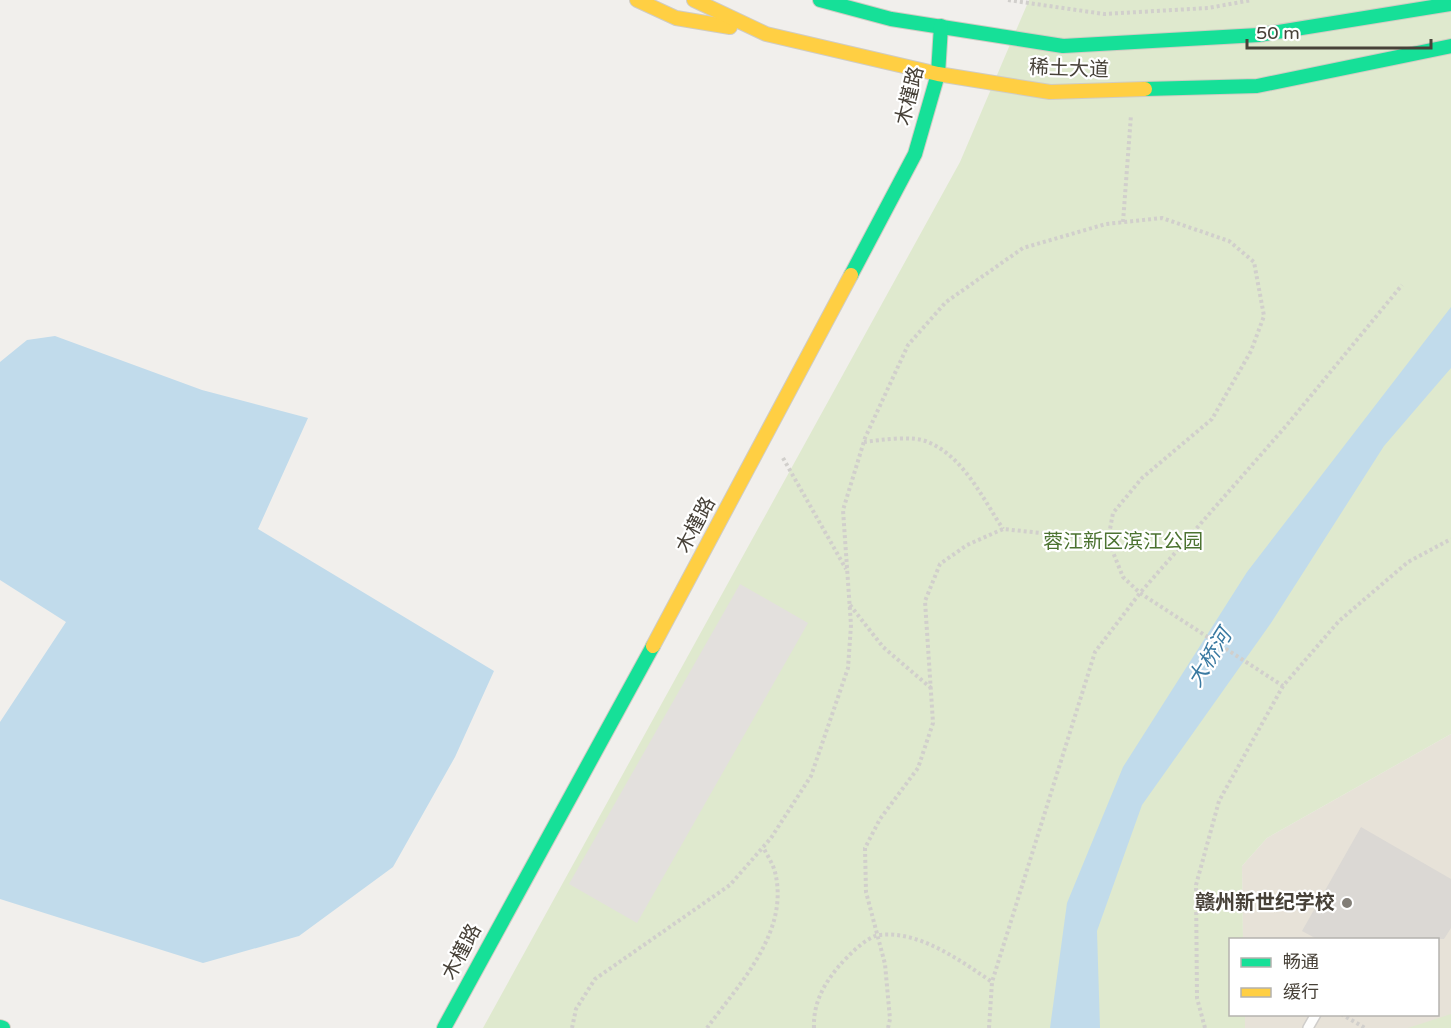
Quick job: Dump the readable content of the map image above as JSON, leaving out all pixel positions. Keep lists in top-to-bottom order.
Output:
{
  "streets": {
    "main road": ["稀土大道", "木槿路"]
  },
  "crossings": [
    ["稀土大道", "木槿路"]
  ],
  "water": ["大桥河"],
  "parks": ["蓉江新区滨江公园"],
  "places": ["赣州新世纪学校"],
  "legend": ["畅通", "缓行"],
  "scale_bar": "50 m"
}
